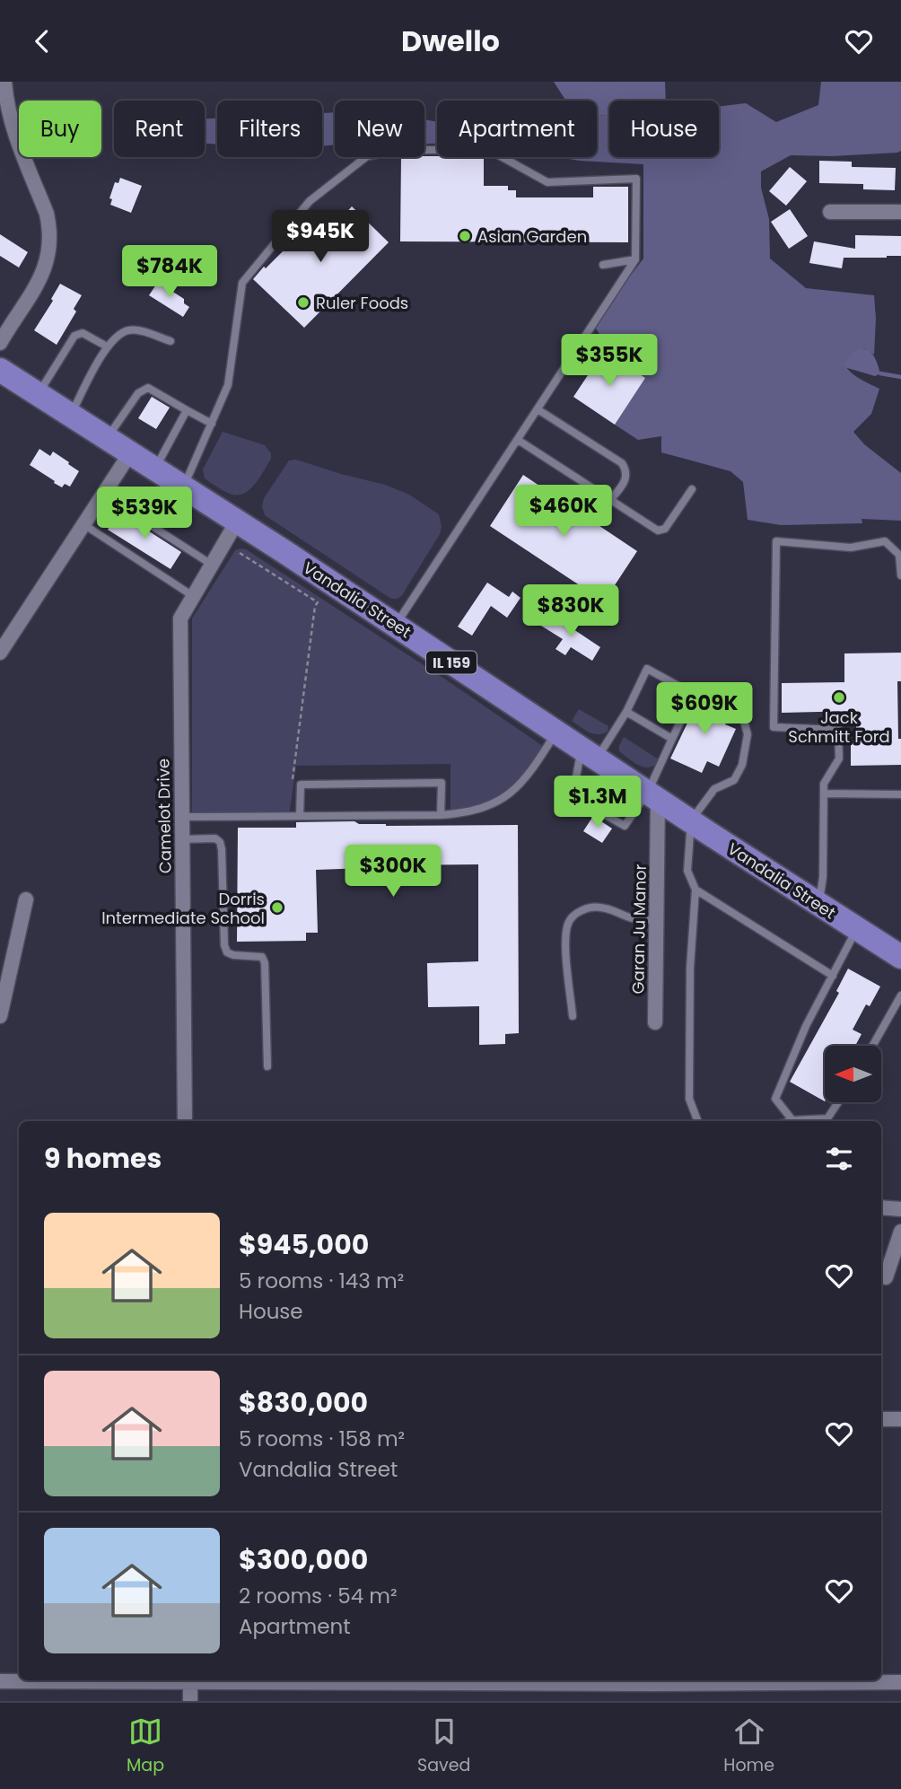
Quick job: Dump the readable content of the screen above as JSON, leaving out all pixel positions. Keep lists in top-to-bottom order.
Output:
{
  "streets": {
    "main road": ["Vandalia Street", "IL 159"],
    "street": ["Camelot Drive", "Garan Ju Manor"]
  },
  "crossings": [
    ["Vandalia Street", "Camelot Drive"],
    ["Vandalia Street", "Garan Ju Manor"]
  ],
  "places": [
    "Asian Garden",
    "Ruler Foods",
    "Jack Schmitt Ford",
    "Dorris Intermediate School"
  ],
  "north": "left",
  "page": {
    "header": "Dwello",
    "chip": [
      "Buy",
      "Rent",
      "Filters",
      "New",
      "Apartment",
      "House"
    ],
    "price": [
      "$945K",
      "$784K",
      "$355K",
      "$460K",
      "$539K",
      "$830K",
      "$609K",
      "$1.3M",
      "$300K"
    ],
    "heading": "9 homes",
    "list": [
      {
        "name": "$945,000",
        "note": "5 rooms · 143 m² · House"
      },
      {
        "name": "$830,000",
        "note": "5 rooms · 158 m² · Vandalia Street"
      },
      {
        "name": "$300,000",
        "note": "2 rooms · 54 m² · Apartment"
      }
    ],
    "tabs": ["Map", "Saved", "Home"]
  }
}
